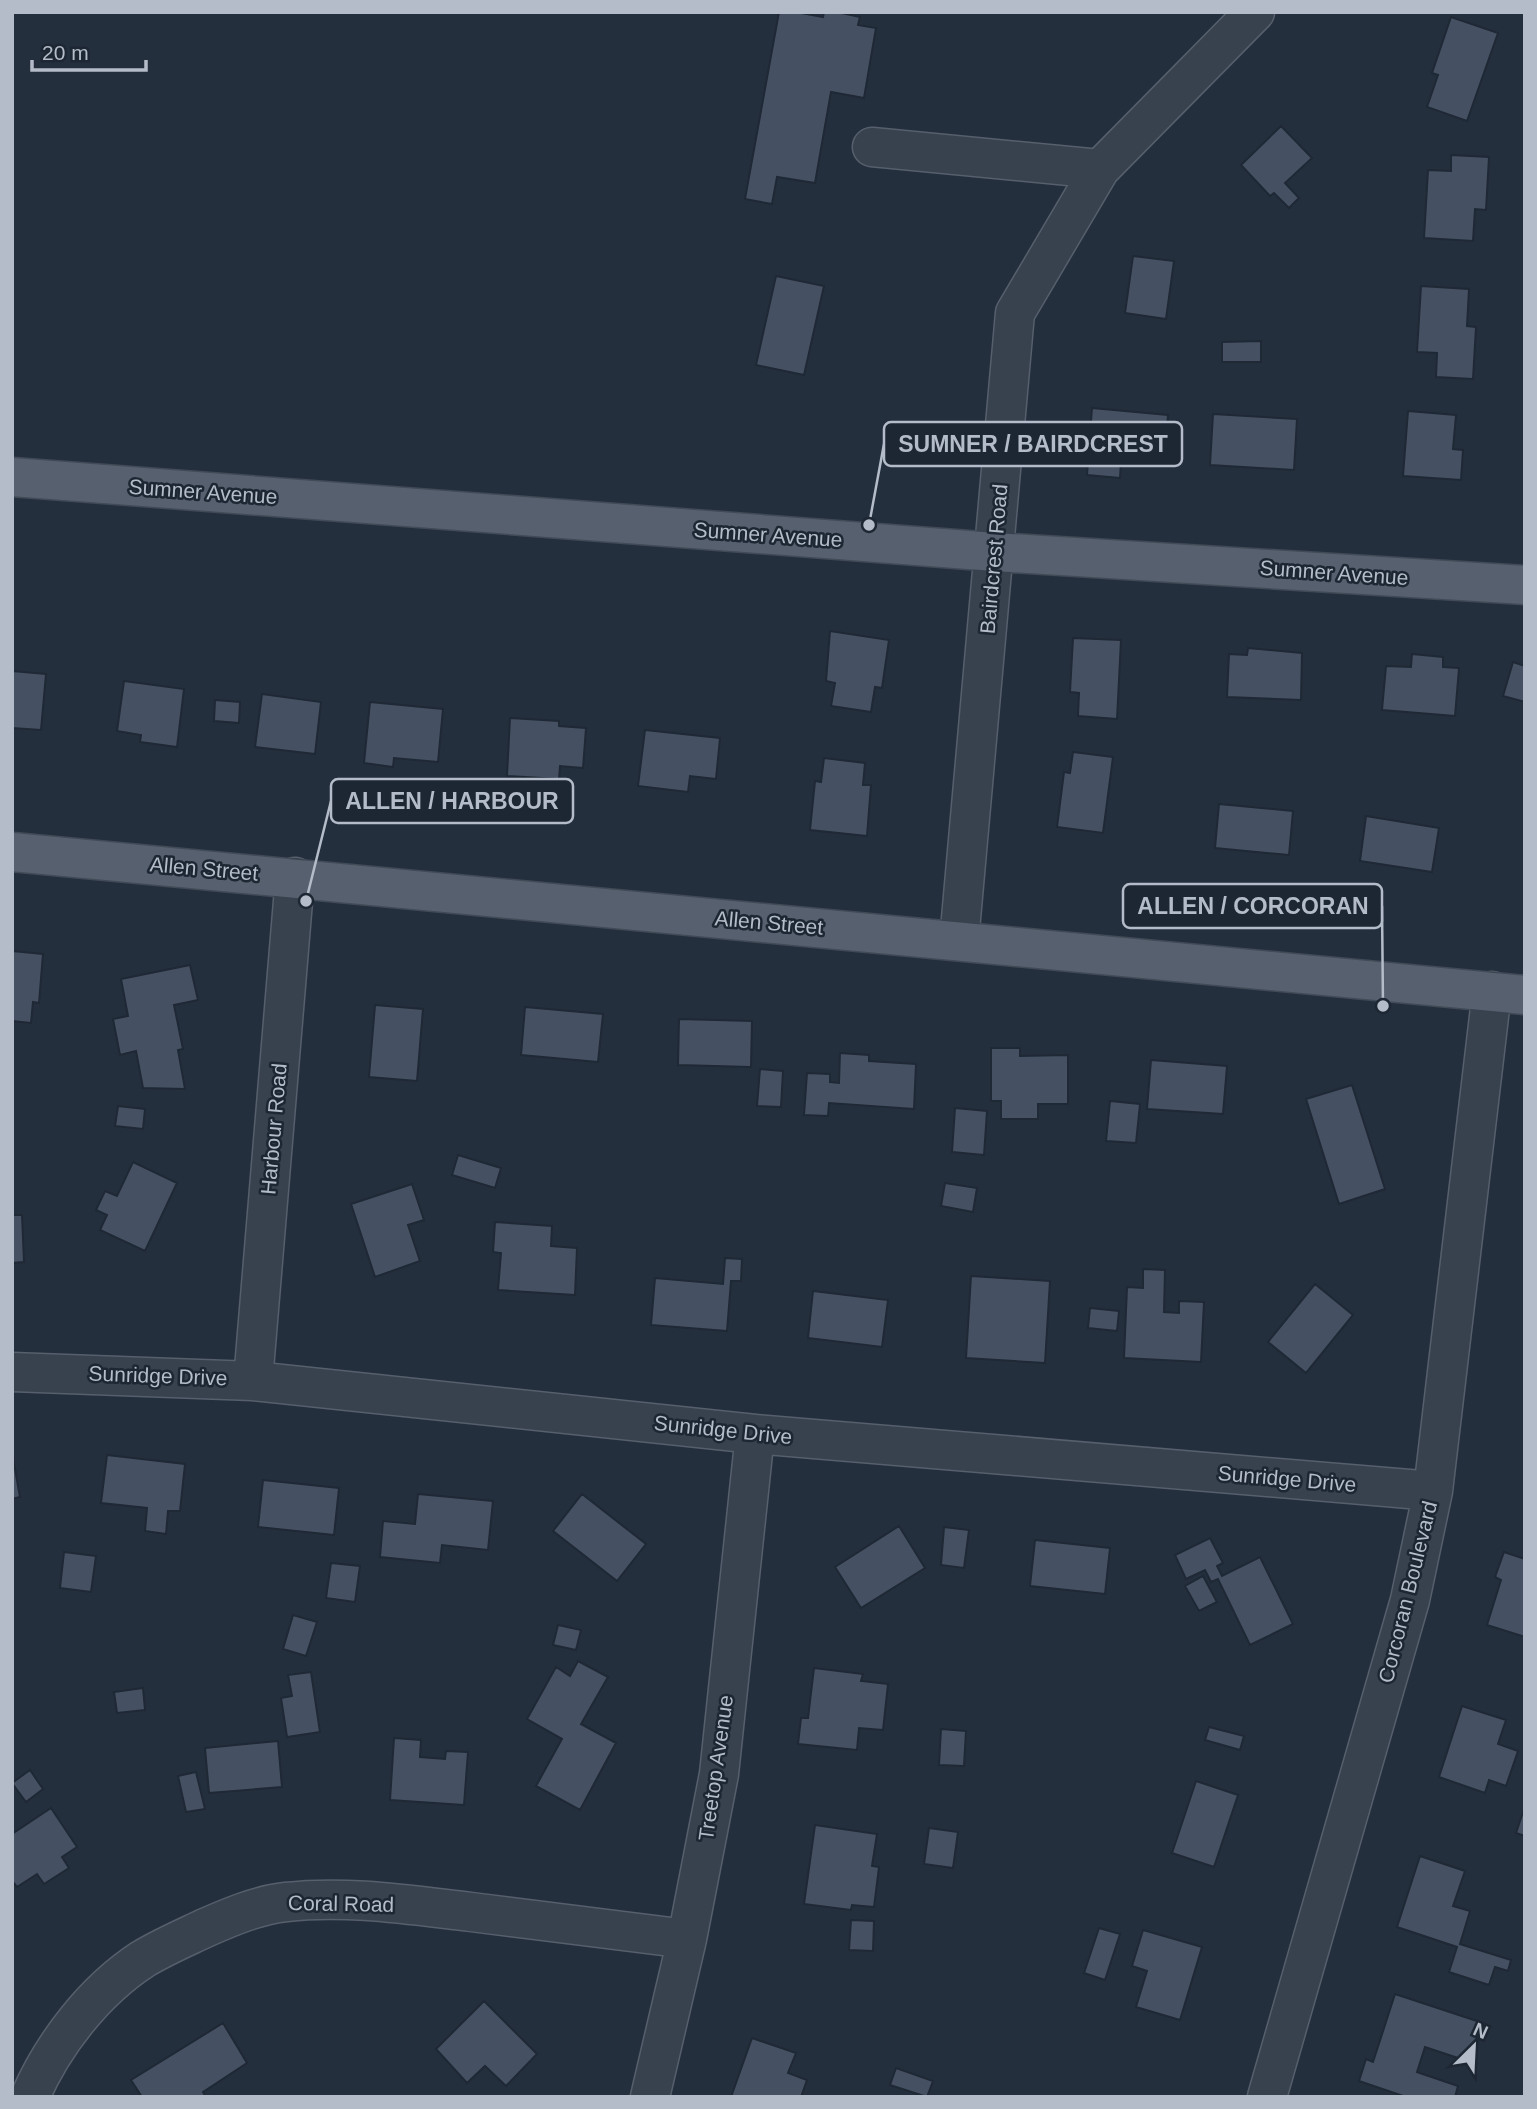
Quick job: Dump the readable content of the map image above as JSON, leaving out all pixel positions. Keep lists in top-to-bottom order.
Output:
{
  "streets": {
    "main road": ["Sumner Avenue", "Allen Street"],
    "street": [
      "Bairdcrest Road",
      "Harbour Road",
      "Sunridge Drive",
      "Corcoran Boulevard",
      "Treetop Avenue",
      "Coral Road"
    ]
  },
  "crossings": [
    ["Sumner Avenue", "Bairdcrest Road"],
    ["Bairdcrest Road", "Allen Street"],
    ["Allen Street", "Harbour Road"],
    ["Allen Street", "Corcoran Boulevard"],
    ["Harbour Road", "Sunridge Drive"],
    ["Sunridge Drive", "Corcoran Boulevard"],
    ["Sunridge Drive", "Treetop Avenue"],
    ["Treetop Avenue", "Coral Road"]
  ],
  "places": ["SUMNER / BAIRDCREST", "ALLEN / HARBOUR", "ALLEN / CORCORAN"],
  "scale_bar": "20 m",
  "north": "top right"
}
